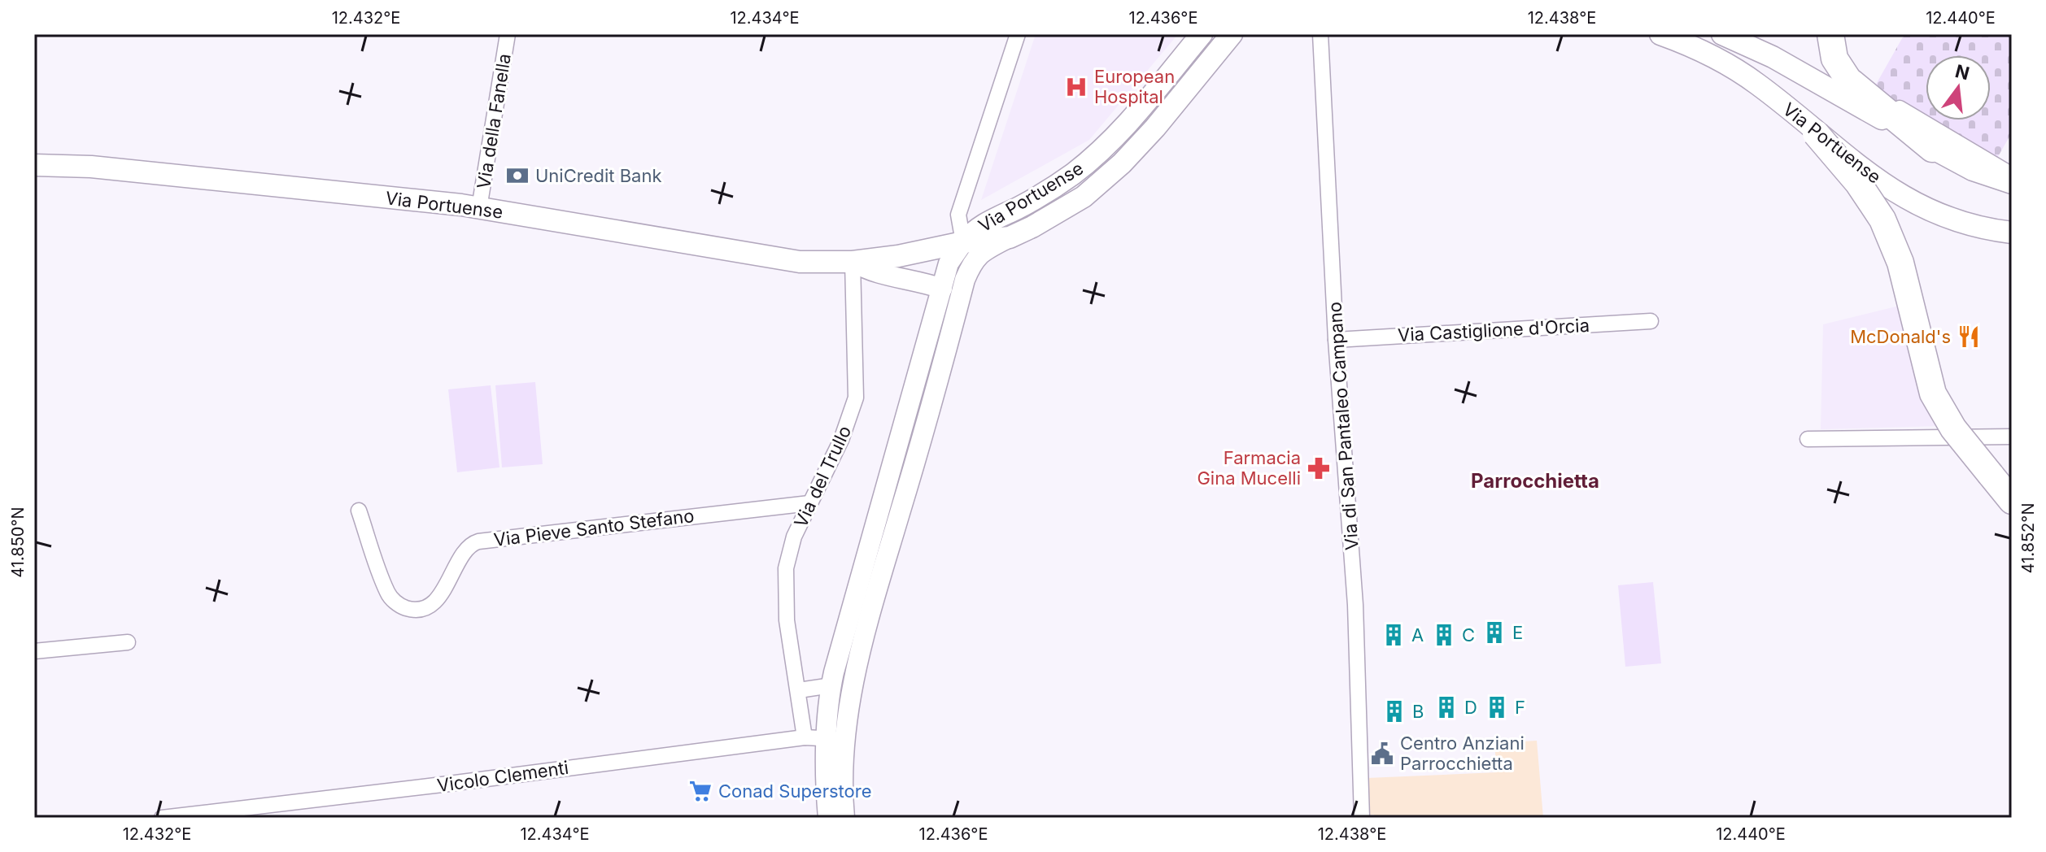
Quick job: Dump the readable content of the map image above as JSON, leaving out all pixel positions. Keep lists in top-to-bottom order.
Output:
{
  "streets": {
    "main road": ["Via Portuense"],
    "street": [
      "Via della Fanella",
      "Via Castiglione d'Orcia",
      "Via di San Pantaleo Campano",
      "Via del Trullo",
      "Via Pieve Santo Stefano",
      "Vicolo Clementi"
    ]
  },
  "crossings": [
    ["Via della Fanella", "Via Portuense"],
    ["Via Portuense", "Via del Trullo"],
    ["Via Castiglione d'Orcia", "Via di San Pantaleo Campano"],
    ["Via del Trullo", "Via Pieve Santo Stefano"],
    ["Via del Trullo", "Vicolo Clementi"]
  ],
  "districts": ["Parrocchietta"],
  "places": {
    "hospital": ["European Hospital"],
    "bank": ["UniCredit Bank"],
    "restaurant": ["McDonald's"],
    "pharmacy": ["Farmacia Gina Mucelli"],
    "building": [
      "E",
      "A",
      "C",
      "D",
      "F",
      "B"
    ],
    "public building": ["Centro Anziani Parrocchietta"],
    "supermarket": ["Conad Superstore"]
  },
  "north": "top",
  "coordinates": [
    "12.432°E",
    "12.434°E",
    "12.436°E",
    "12.438°E",
    "12.440°E",
    "41.852°N",
    "41.850°N"
  ]
}
